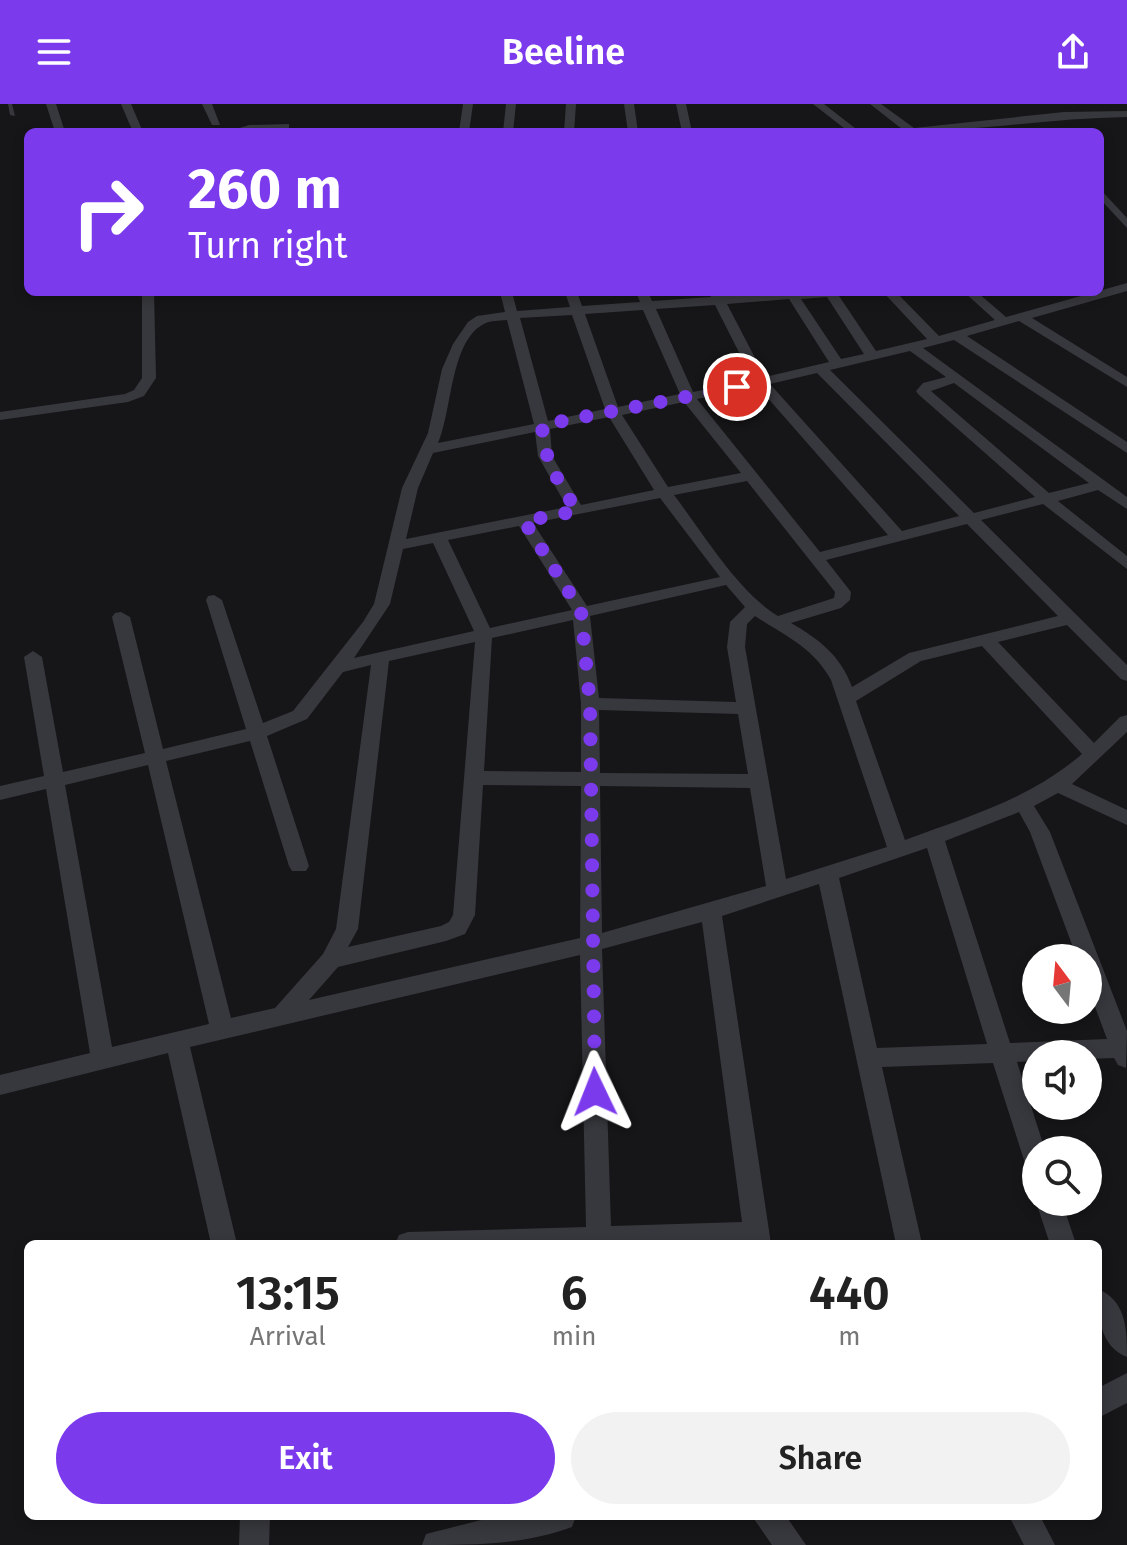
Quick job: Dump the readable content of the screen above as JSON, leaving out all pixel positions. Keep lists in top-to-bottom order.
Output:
{
  "north": "top",
  "page": {
    "header": "Beeline",
    "turn": ["260 m", "Turn right"],
    "eta": [
      "13:15",
      "Arrival",
      "6",
      "min",
      "440",
      "m"
    ],
    "buttons": ["Exit", "Share"]
  }
}
